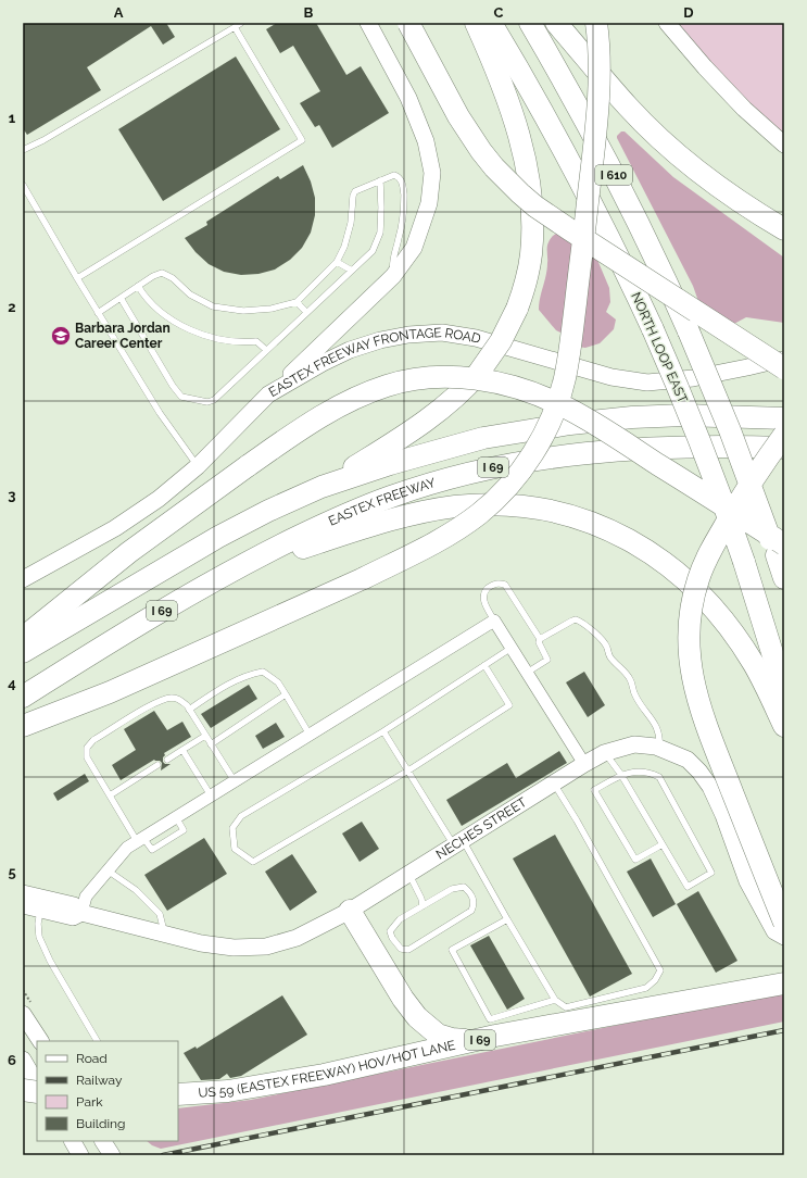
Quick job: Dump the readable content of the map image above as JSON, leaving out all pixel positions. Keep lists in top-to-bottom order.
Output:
{
  "streets": {
    "highway": [
      "I 610",
      "NORTH LOOP EAST",
      "I 69",
      "EASTEX FREEWAY",
      "US 59 (EASTEX FREEWAY) HOV/HOT LANE"
    ],
    "main road": ["EASTEX FREEWAY FRONTAGE ROAD", "NECHES STREET"]
  },
  "places": {
    "school or university": ["Barbara Jordan Career Center"]
  },
  "legend": [
    "Road",
    "Railway",
    "Park",
    "Building"
  ],
  "grid": {
    "columns": [
      "A",
      "B",
      "C",
      "D"
    ],
    "rows": [
      "1",
      "2",
      "3",
      "4",
      "5",
      "6"
    ]
  }
}
